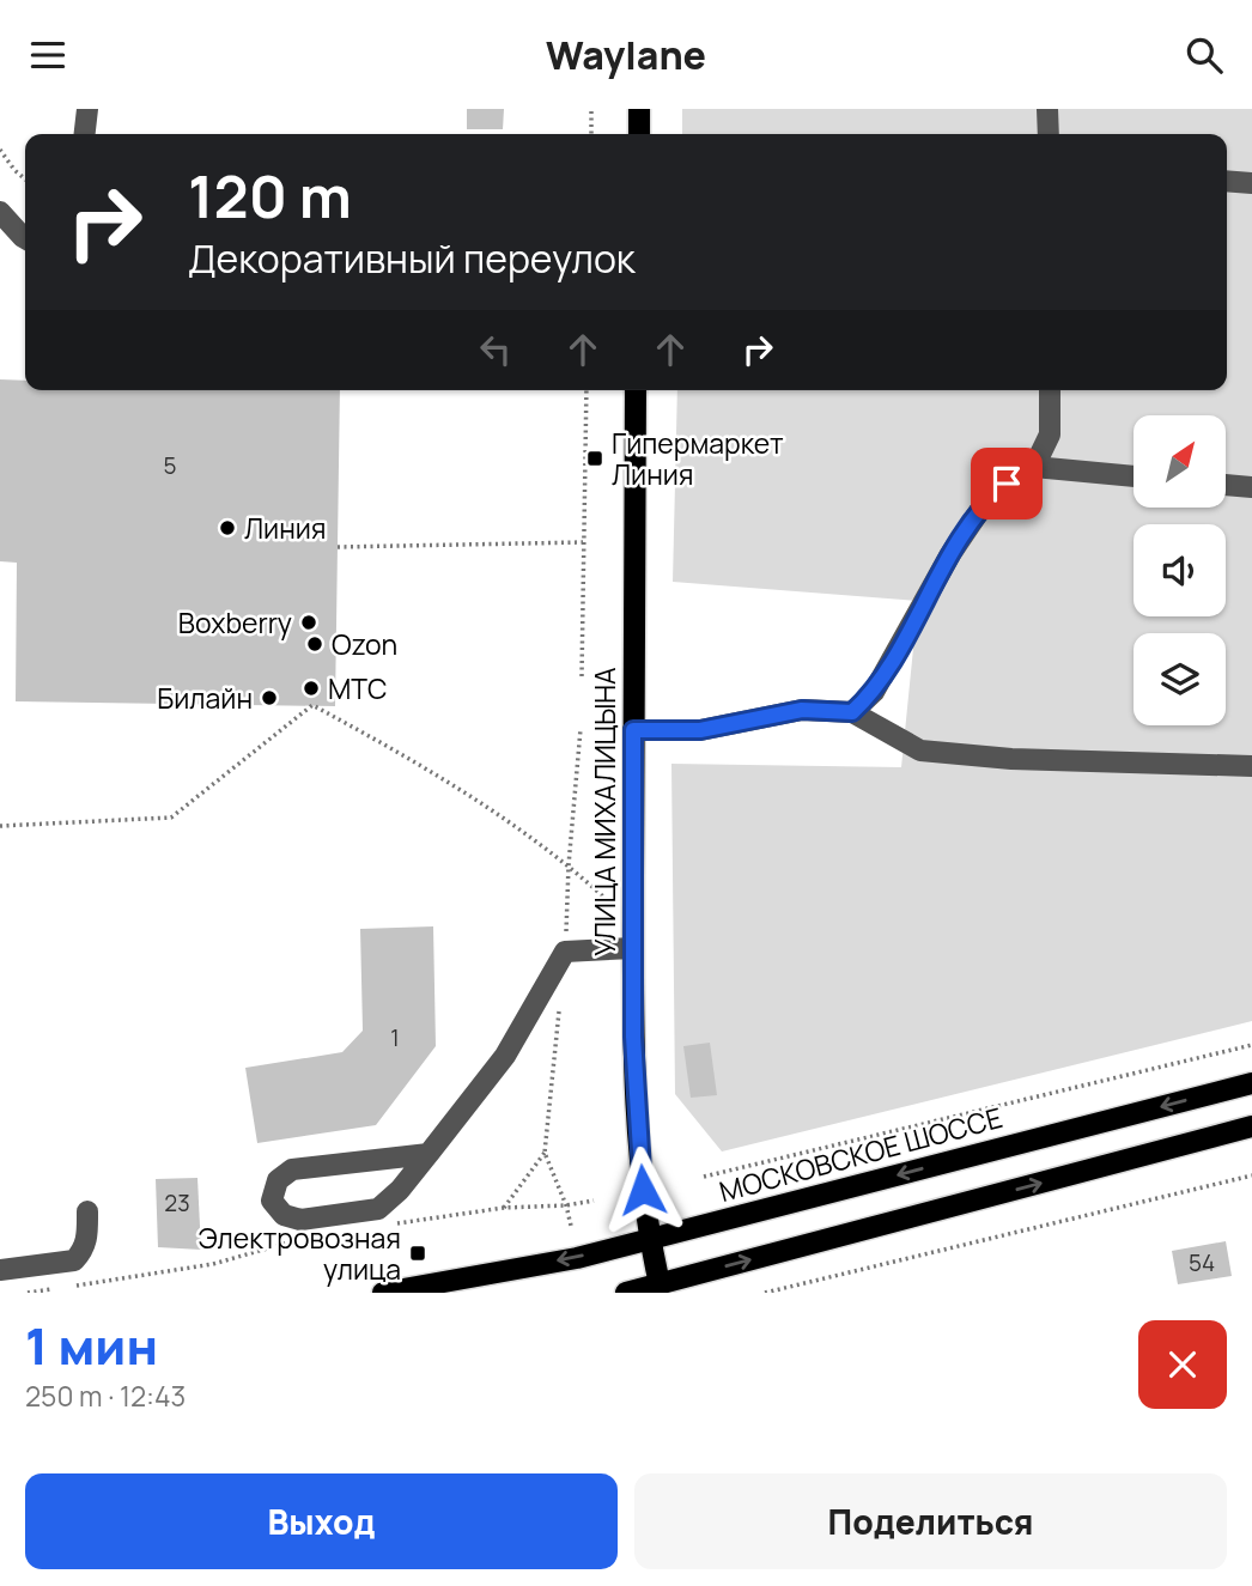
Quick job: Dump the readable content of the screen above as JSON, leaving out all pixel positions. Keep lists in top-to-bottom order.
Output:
{
  "streets": {
    "main road": ["УЛИЦА МИХАЛИЦЫНА", "МОСКОВСКОЕ ШОССЕ"]
  },
  "crossings": [
    ["УЛИЦА МИХАЛИЦЫНА", "МОСКОВСКОЕ ШОССЕ"]
  ],
  "places": {
    "transit": ["Гипермаркет Линия", "Электровозная улица"],
    "other": [
      "Линия",
      "Boxberry",
      "Ozon",
      "МТС",
      "Билайн"
    ]
  },
  "house_numbers": [
    "5",
    "1",
    "23",
    "54"
  ],
  "north": "top right",
  "page": {
    "header": "Waylane",
    "turn": ["120 m", "Декоративный переулок"],
    "heading": ["1 мин", "250 m · 12:43"],
    "buttons": ["Выход", "Поделиться"]
  }
}
